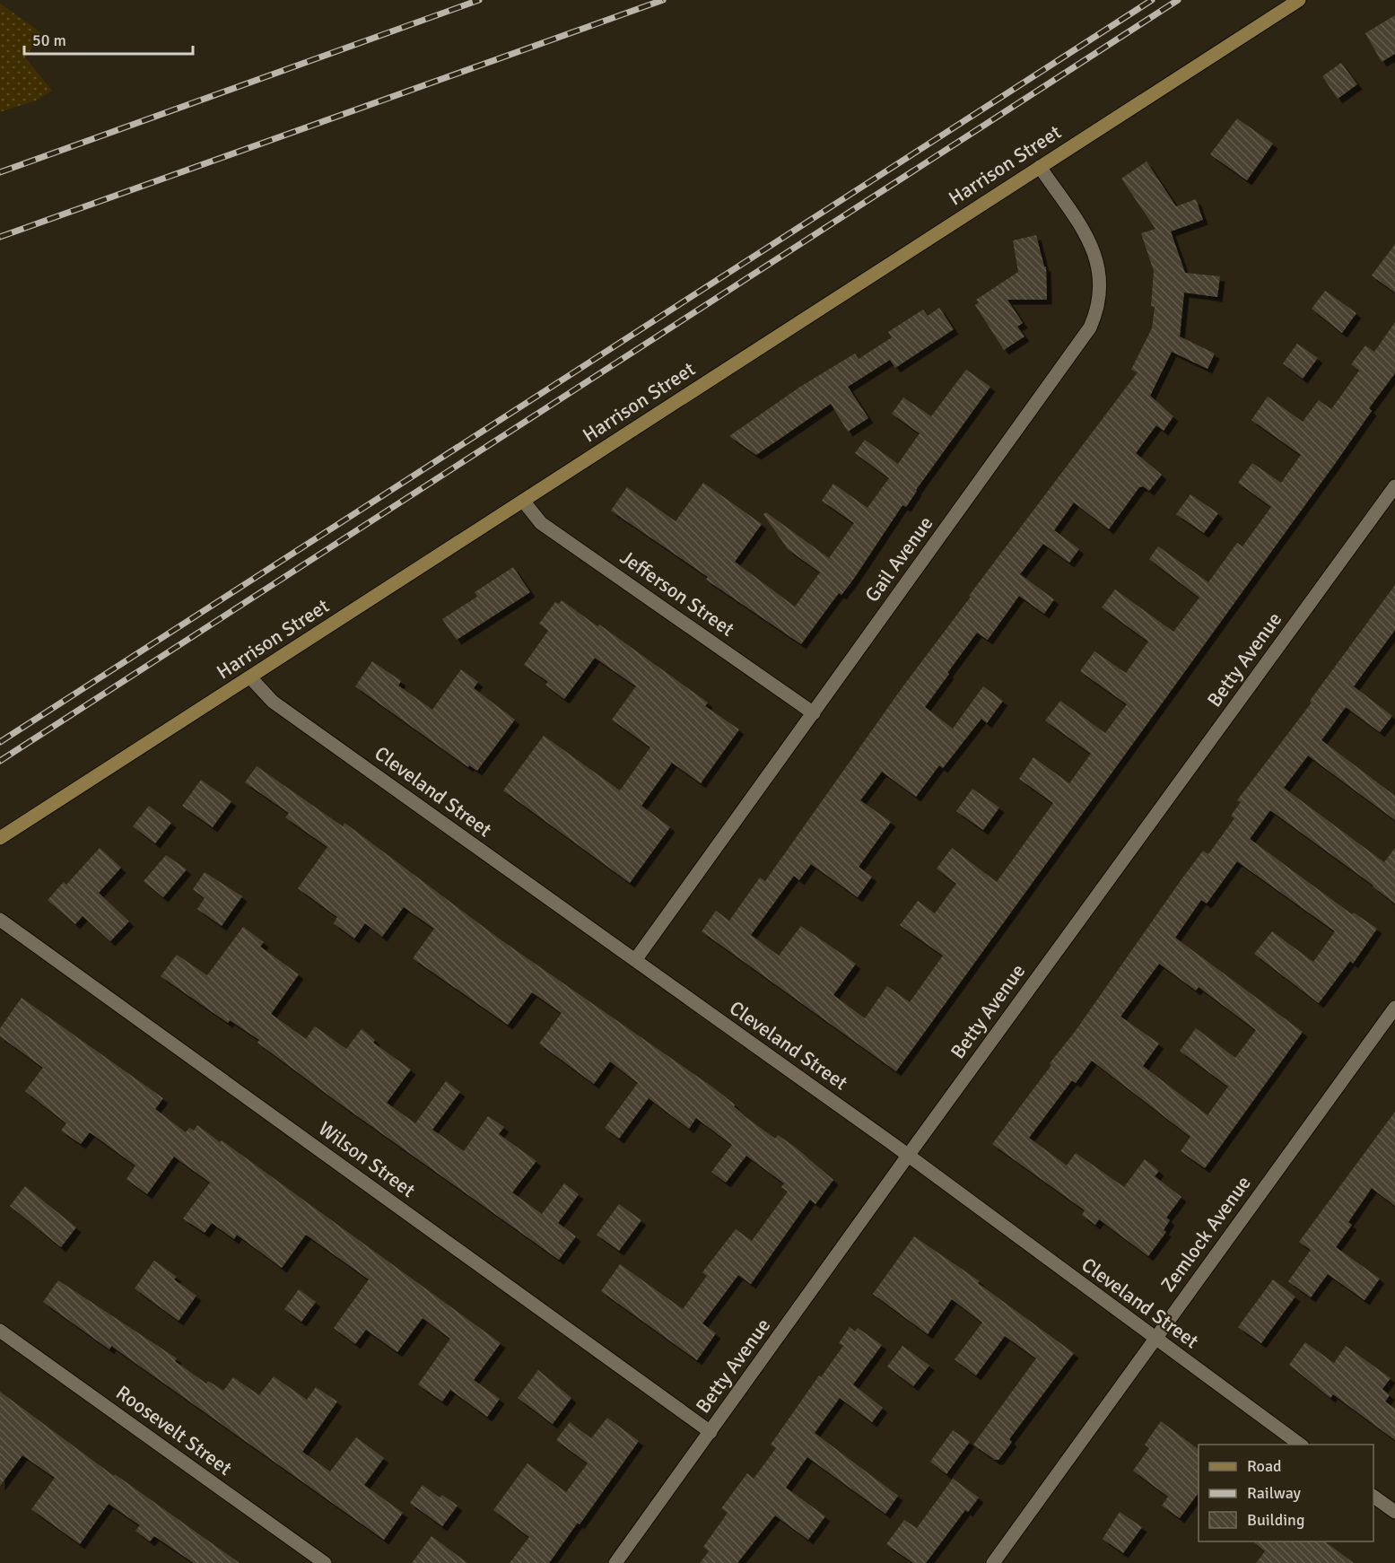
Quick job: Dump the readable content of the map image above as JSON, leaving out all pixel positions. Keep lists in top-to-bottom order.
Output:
{
  "streets": {
    "main road": ["Harrison Street"],
    "street": [
      "Gail Avenue",
      "Jefferson Street",
      "Betty Avenue",
      "Cleveland Street",
      "Wilson Street",
      "Zemlock Avenue",
      "Roosevelt Street"
    ]
  },
  "crossings": [
    ["Harrison Street", "Gail Avenue"],
    ["Harrison Street", "Jefferson Street"],
    ["Harrison Street", "Cleveland Street"],
    ["Gail Avenue", "Jefferson Street"],
    ["Gail Avenue", "Cleveland Street"],
    ["Betty Avenue", "Cleveland Street"],
    ["Betty Avenue", "Wilson Street"],
    ["Cleveland Street", "Zemlock Avenue"]
  ],
  "legend": ["Road", "Railway", "Building"],
  "scale_bar": "50 m"
}
